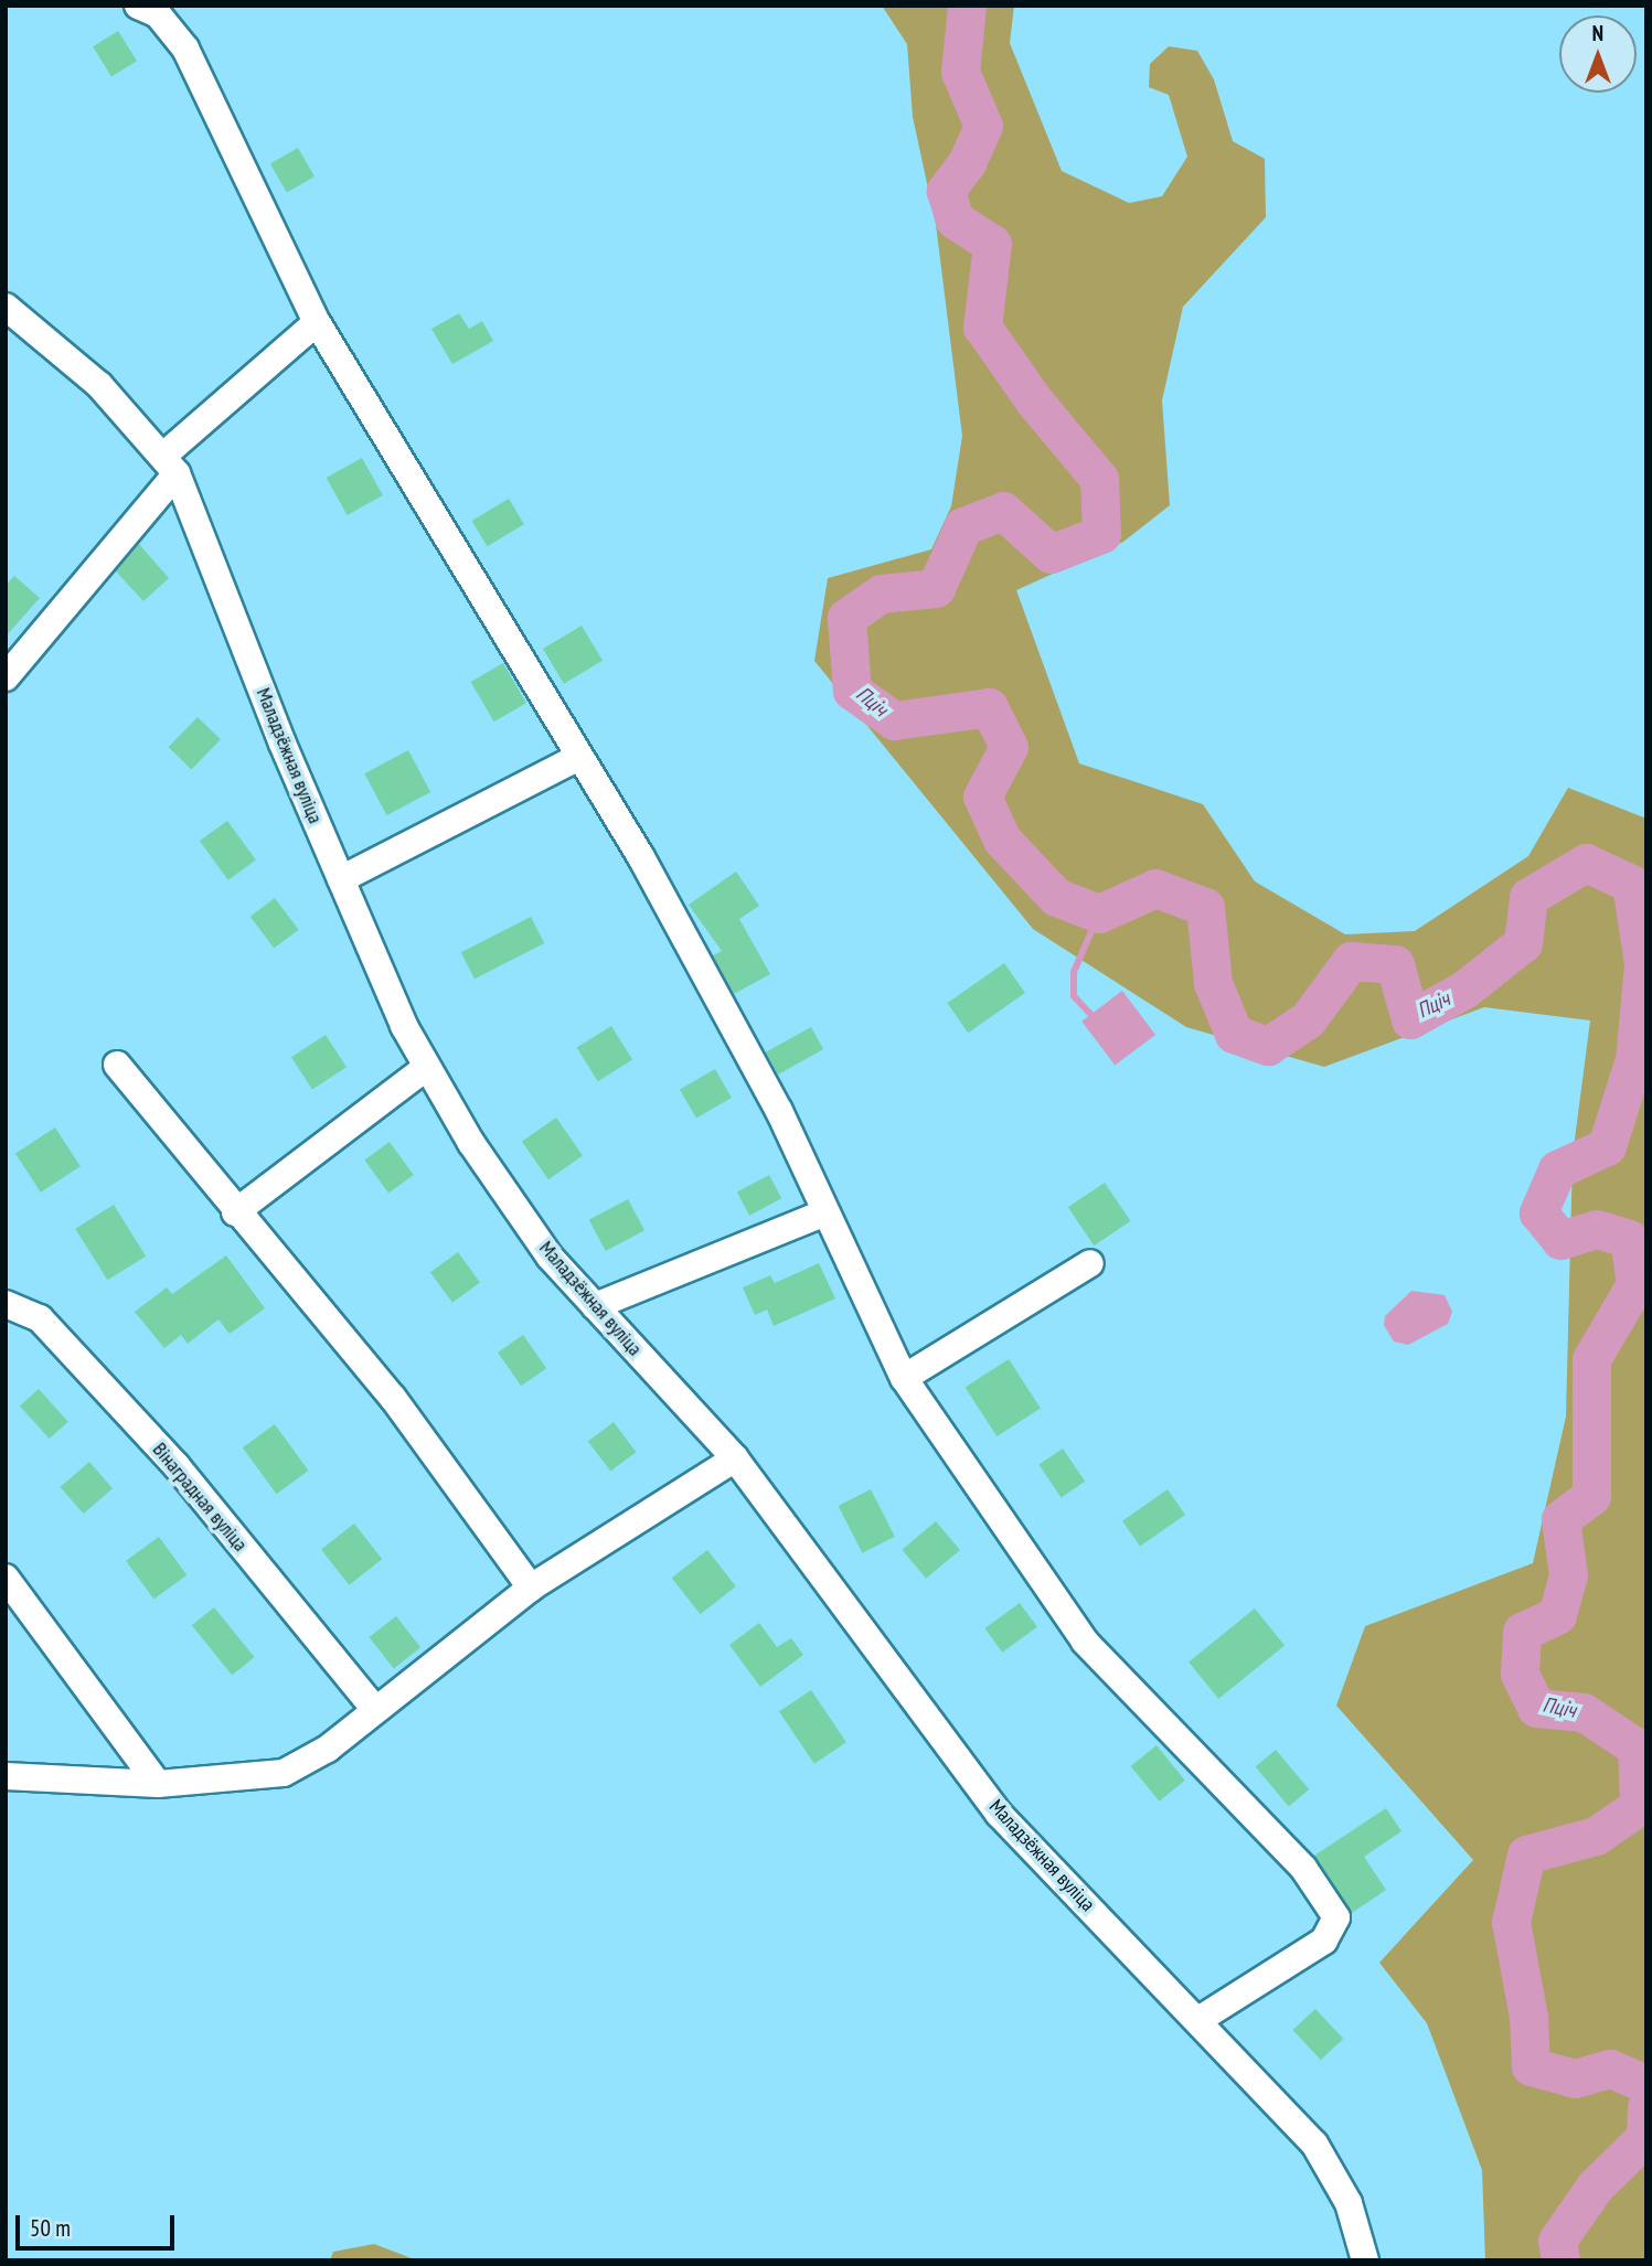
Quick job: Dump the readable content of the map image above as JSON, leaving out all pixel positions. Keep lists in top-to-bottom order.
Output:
{
  "streets": {
    "street": ["Маладзёжная вуліца", "Вінаградная вуліца"]
  },
  "water": ["Пціч"],
  "scale_bar": "50 m",
  "north": "top"
}
